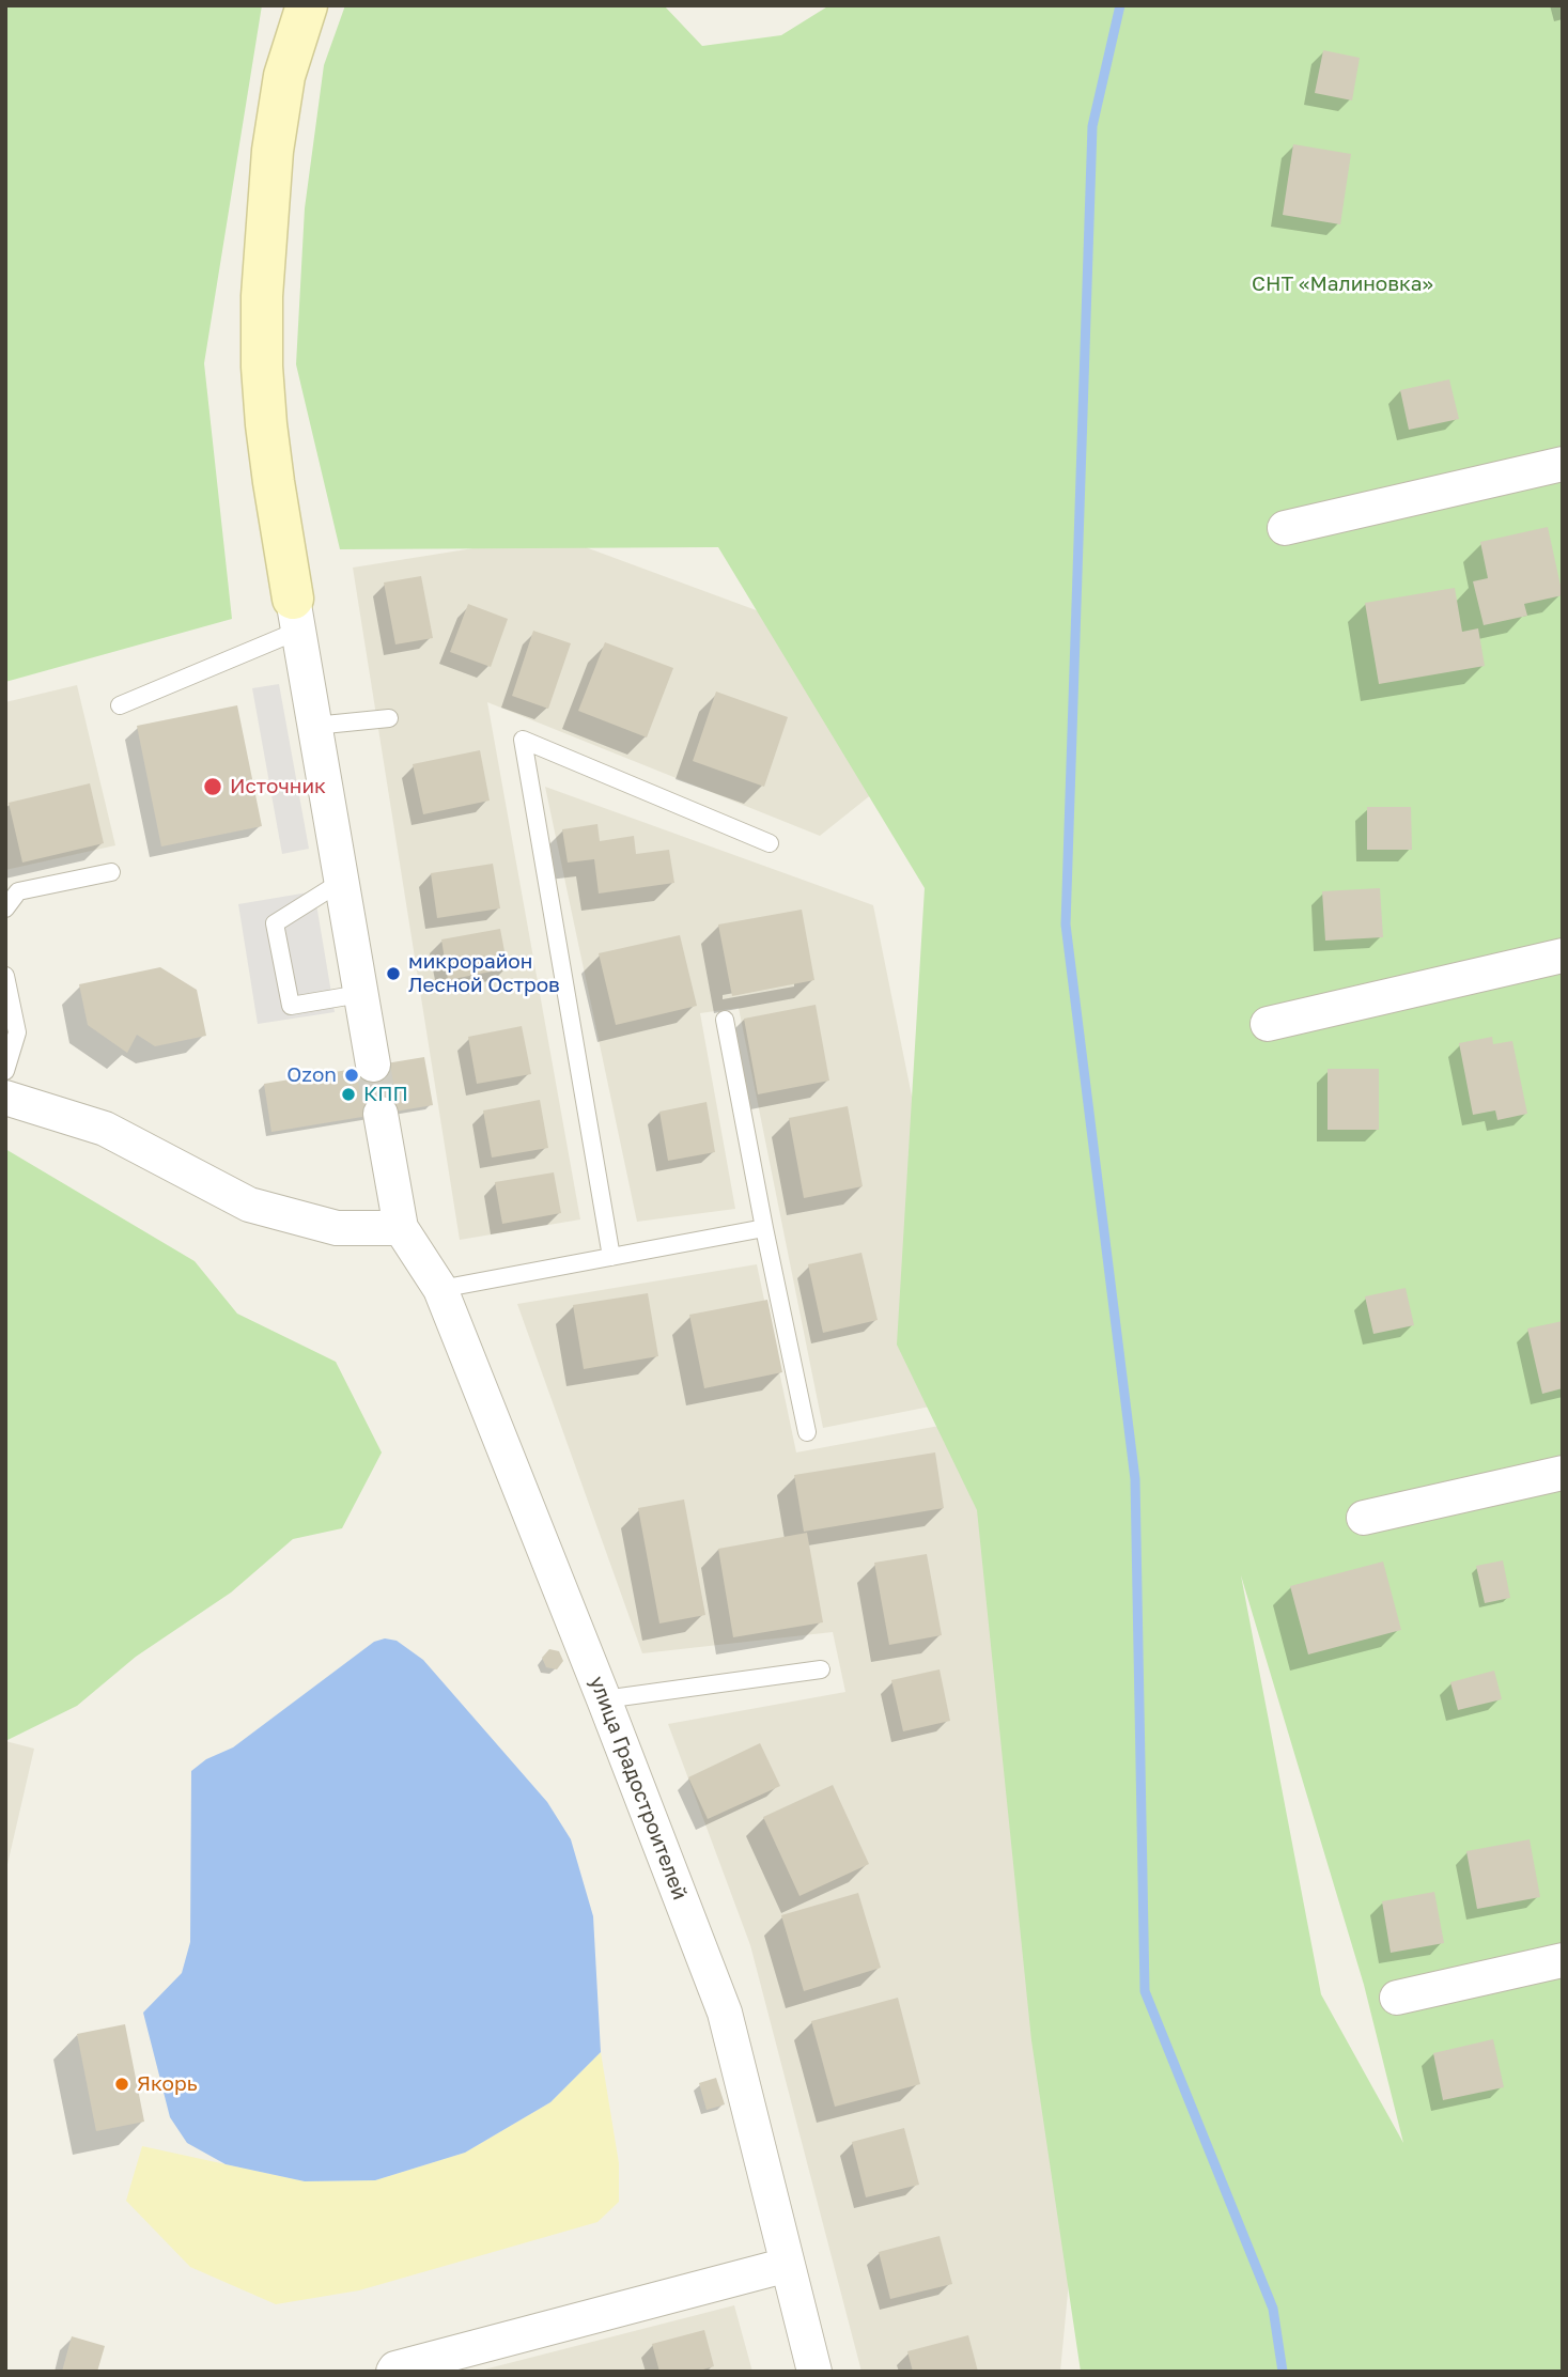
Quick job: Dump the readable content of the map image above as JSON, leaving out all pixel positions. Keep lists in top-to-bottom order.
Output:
{
  "streets": {
    "street": ["улица Градостроителей"]
  },
  "parks": ["СНТ «Малиновка»"],
  "places": [
    "Источник",
    "микрорайон Лесной Остров",
    "Ozon",
    "КПП",
    "Якорь"
  ]
}
